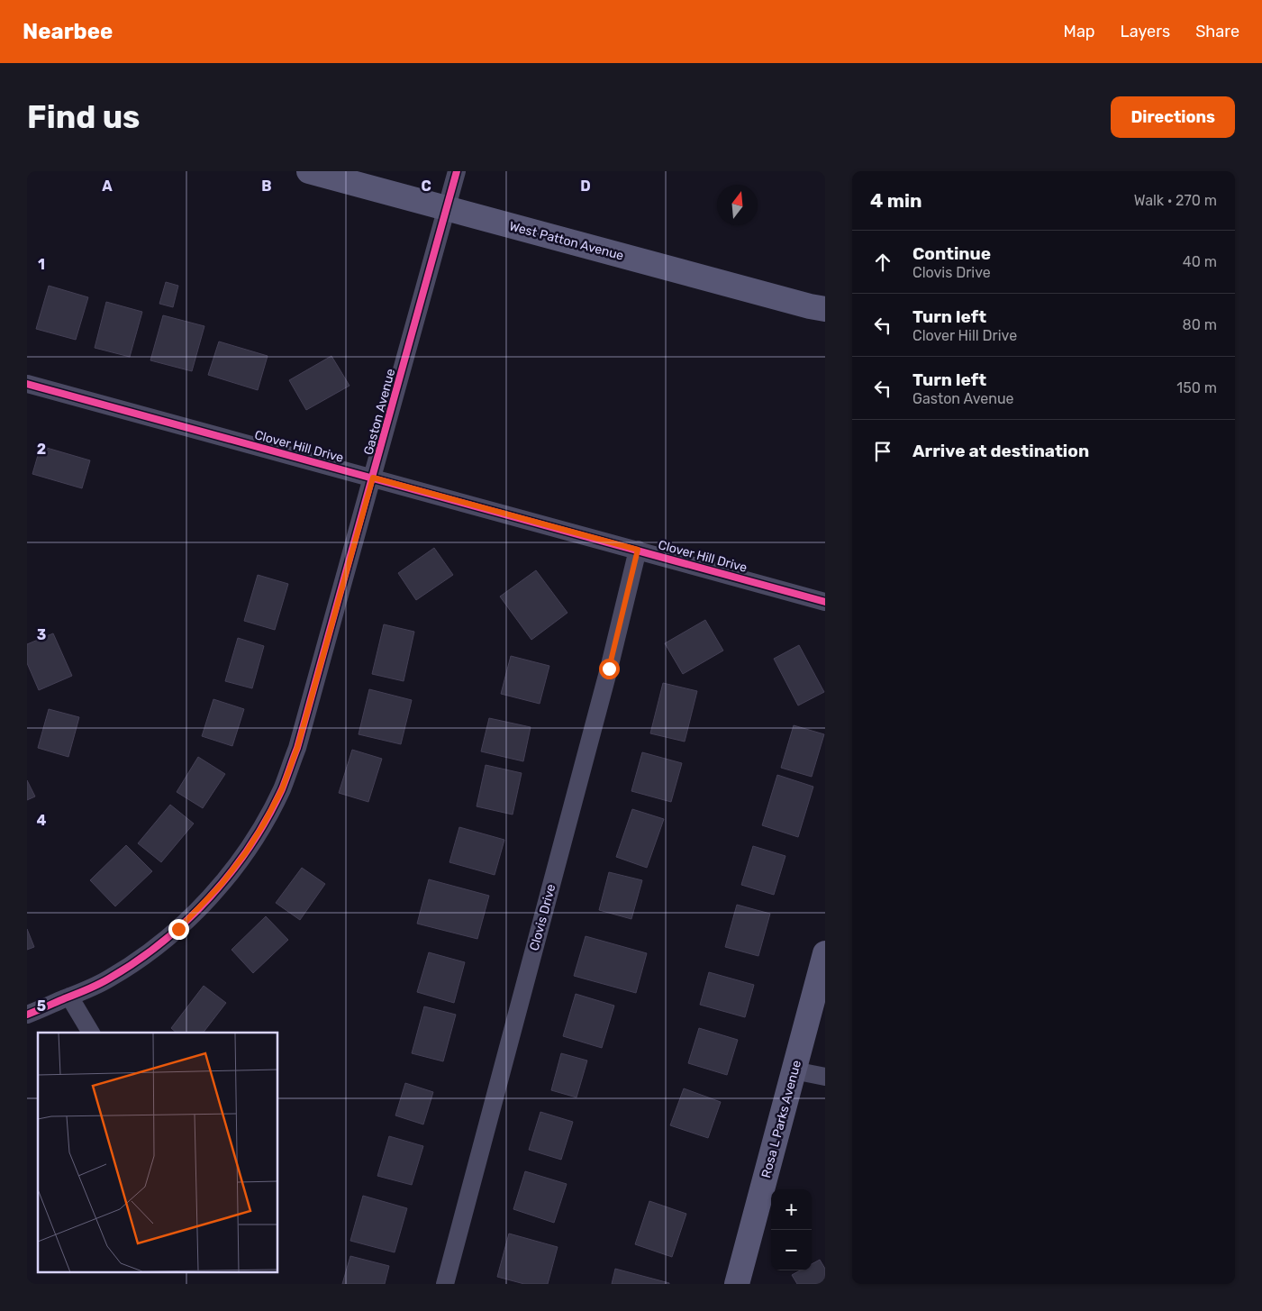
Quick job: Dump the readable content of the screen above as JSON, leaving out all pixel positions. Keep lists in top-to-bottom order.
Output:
{
  "streets": {
    "street": [
      "West Patton Avenue",
      "Gaston Avenue",
      "Clover Hill Drive",
      "Clovis Drive",
      "Rosa L Parks Avenue"
    ]
  },
  "crossings": [
    ["West Patton Avenue", "Gaston Avenue"],
    ["Gaston Avenue", "Clover Hill Drive"],
    ["Clover Hill Drive", "Clovis Drive"]
  ],
  "north": "top",
  "page": {
    "header": "Nearbee",
    "nav": ["Map", "Layers", "Share"],
    "buttons": "Directions",
    "title": "Find us",
    "heading": ["4 min", "Walk · 270 m"],
    "list": [
      ["Continue", "Clovis Drive", "40 m"],
      ["Turn left", "Clover Hill Drive", "80 m"],
      ["Turn left", "Gaston Avenue", "150 m"],
      "Arrive at destination"
    ],
    "map_buttons": ["+", "−"]
  },
  "grid": {
    "columns": [
      "A",
      "B",
      "C",
      "D"
    ],
    "rows": [
      "1",
      "2",
      "3",
      "4",
      "5"
    ]
  }
}
